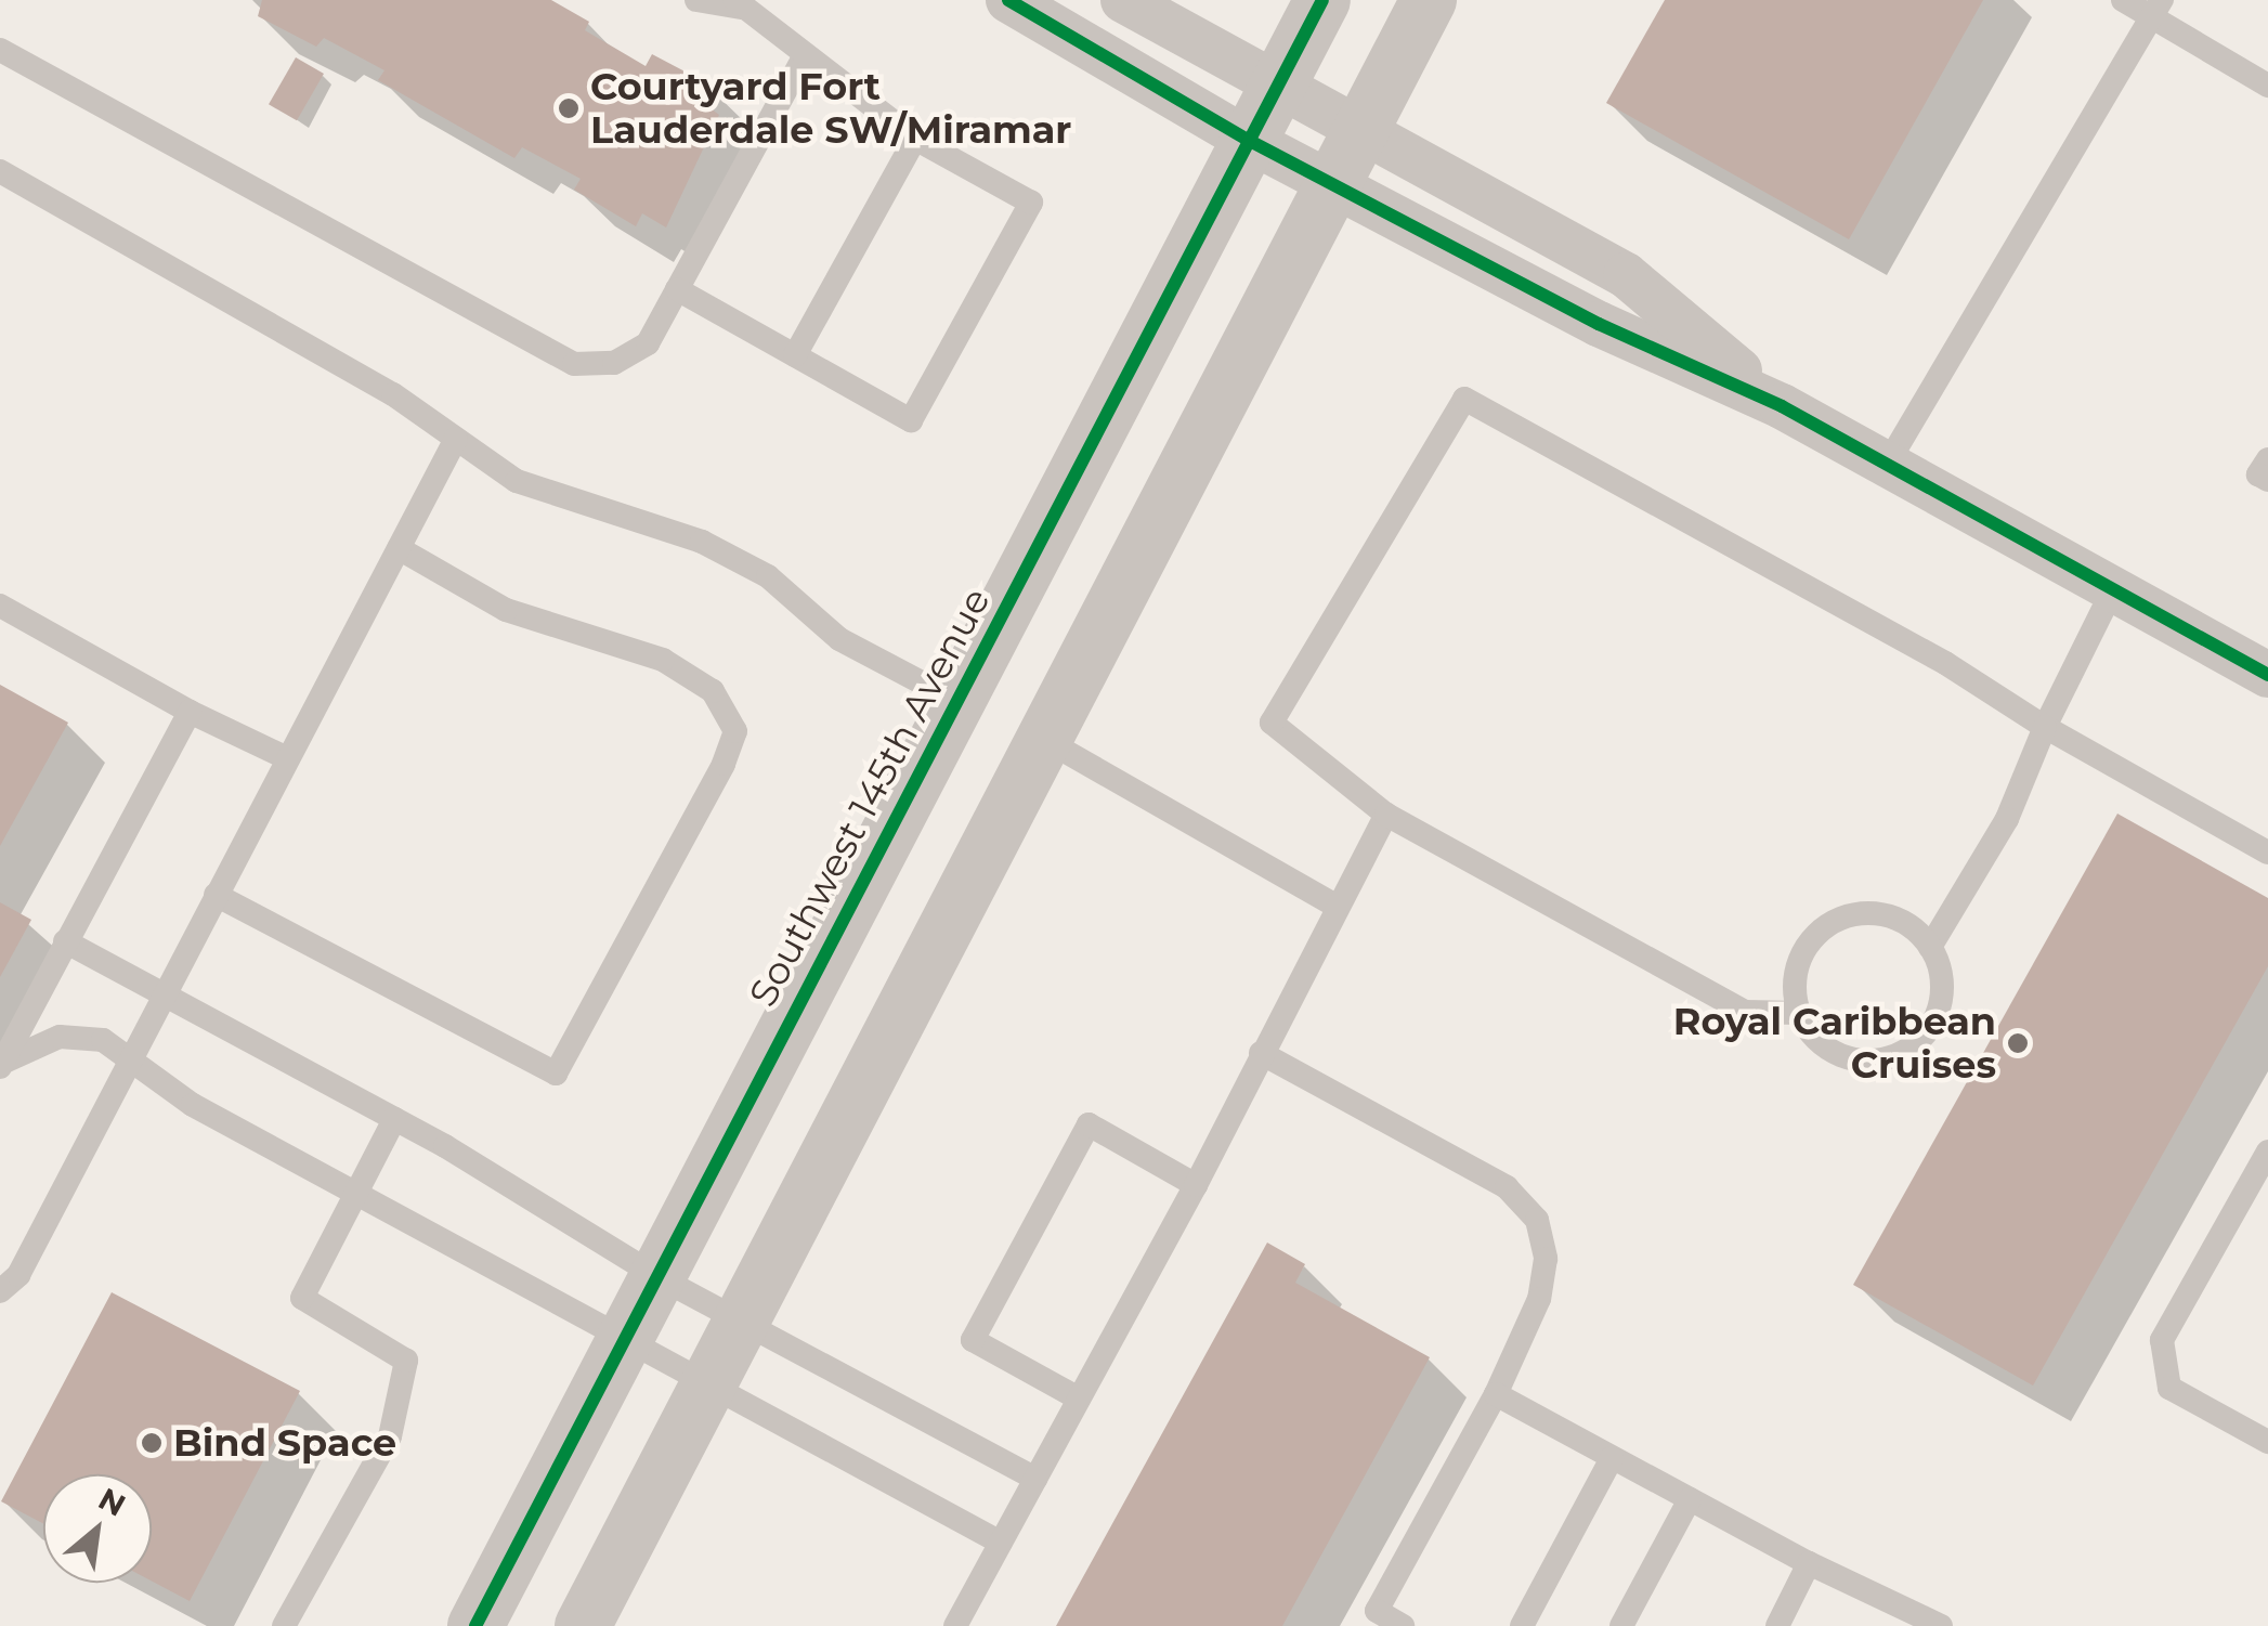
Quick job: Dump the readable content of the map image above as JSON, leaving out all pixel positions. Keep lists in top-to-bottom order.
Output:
{
  "streets": {
    "street": ["Southwest 145th Avenue"]
  },
  "places": ["Courtyard Fort Lauderdale SW/Miramar", "Royal Caribbean Cruises", "Bind Space"],
  "north": "top right"
}
